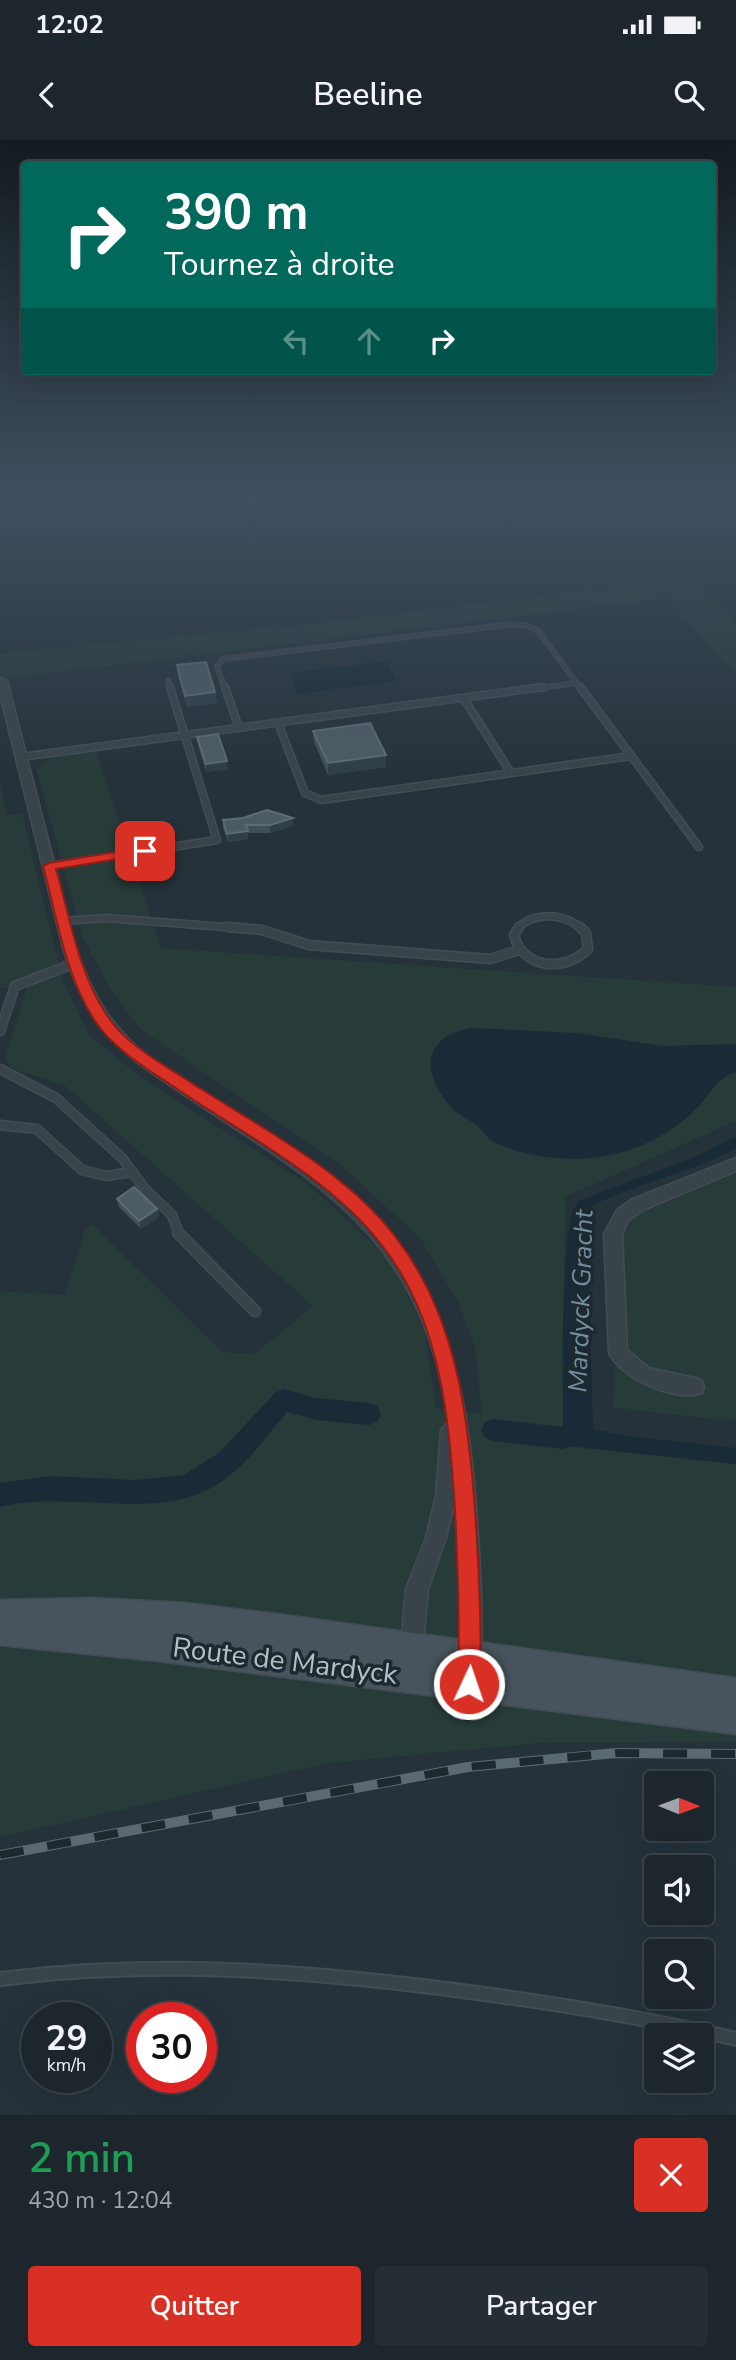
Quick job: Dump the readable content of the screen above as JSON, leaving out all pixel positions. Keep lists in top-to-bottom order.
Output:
{
  "streets": {
    "main road": ["Route de Mardyck"]
  },
  "water": ["Mardyck Gracht"],
  "north": "right",
  "page": {
    "status": "12:02",
    "header": "Beeline",
    "turn": ["390 m", "Tournez à droite"],
    "speed": "29 km/h",
    "limit": "30",
    "heading": ["2 min", "430 m · 12:04"],
    "buttons": ["Quitter", "Partager"]
  }
}
